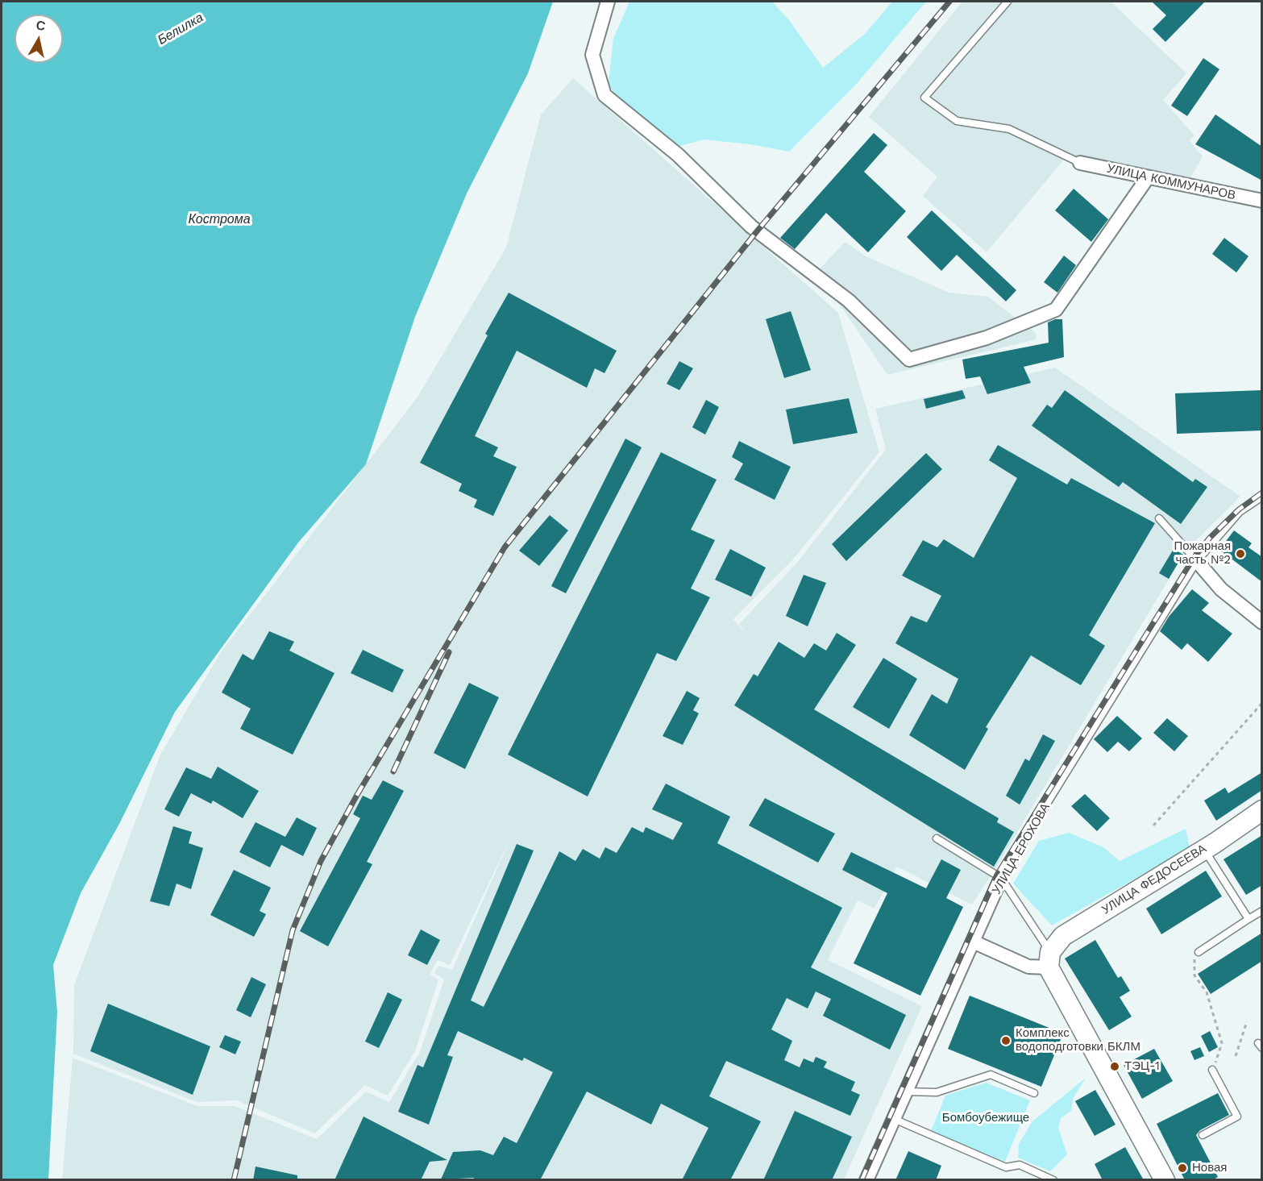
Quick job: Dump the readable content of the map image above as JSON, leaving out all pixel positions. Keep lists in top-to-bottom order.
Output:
{
  "streets": {
    "street": ["УЛИЦА КОММУНАРОВ", "УЛИЦА ЕРОХОВА", "УЛИЦА ФЕДОСЕЕВА"]
  },
  "water": ["Белилка", "Кострома"],
  "parks": ["Бомбоубежище"],
  "places": [
    "Пожарная часть №2",
    "Комплекс водоподготовки БКЛМ",
    "ТЭЦ-1",
    "Новая"
  ],
  "north": "top"
}
